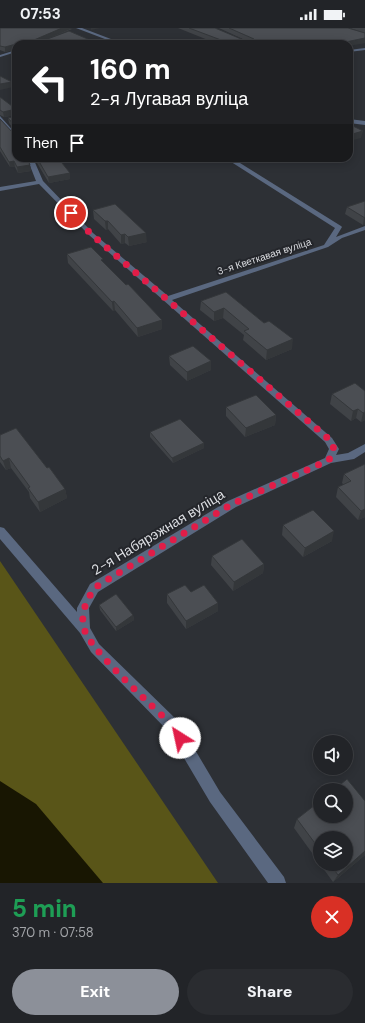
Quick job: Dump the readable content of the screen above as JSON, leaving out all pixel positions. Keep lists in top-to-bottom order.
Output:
{
  "streets": {
    "street": ["3-я Кветкавая вуліца", "2-я Набярэжная вуліца"]
  },
  "page": {
    "status": "07:53",
    "turn": ["160 m", "2-я Лугавая вуліца"],
    "then": "Then",
    "heading": ["5 min", "370 m · 07:58"],
    "buttons": ["Exit", "Share"]
  }
}
